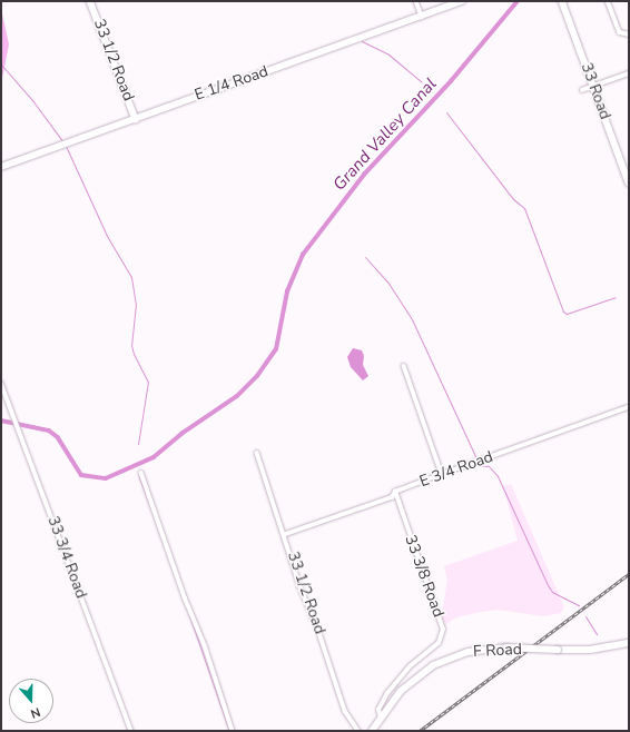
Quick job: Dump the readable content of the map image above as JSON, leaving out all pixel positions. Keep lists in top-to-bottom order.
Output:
{
  "streets": {
    "main road": ["F Road"],
    "street": [
      "33 1/2 Road",
      "E 1/4 Road",
      "33 Road",
      "E 3/4 Road",
      "33 3/4 Road",
      "33 3/8 Road"
    ]
  },
  "crossings": [
    ["33 1/2 Road", "E 1/4 Road"],
    ["33 1/2 Road", "E 3/4 Road"],
    ["E 3/4 Road", "33 3/8 Road"],
    ["33 3/8 Road", "F Road"]
  ],
  "water": ["Grand Valley Canal"],
  "north": "bottom"
}
